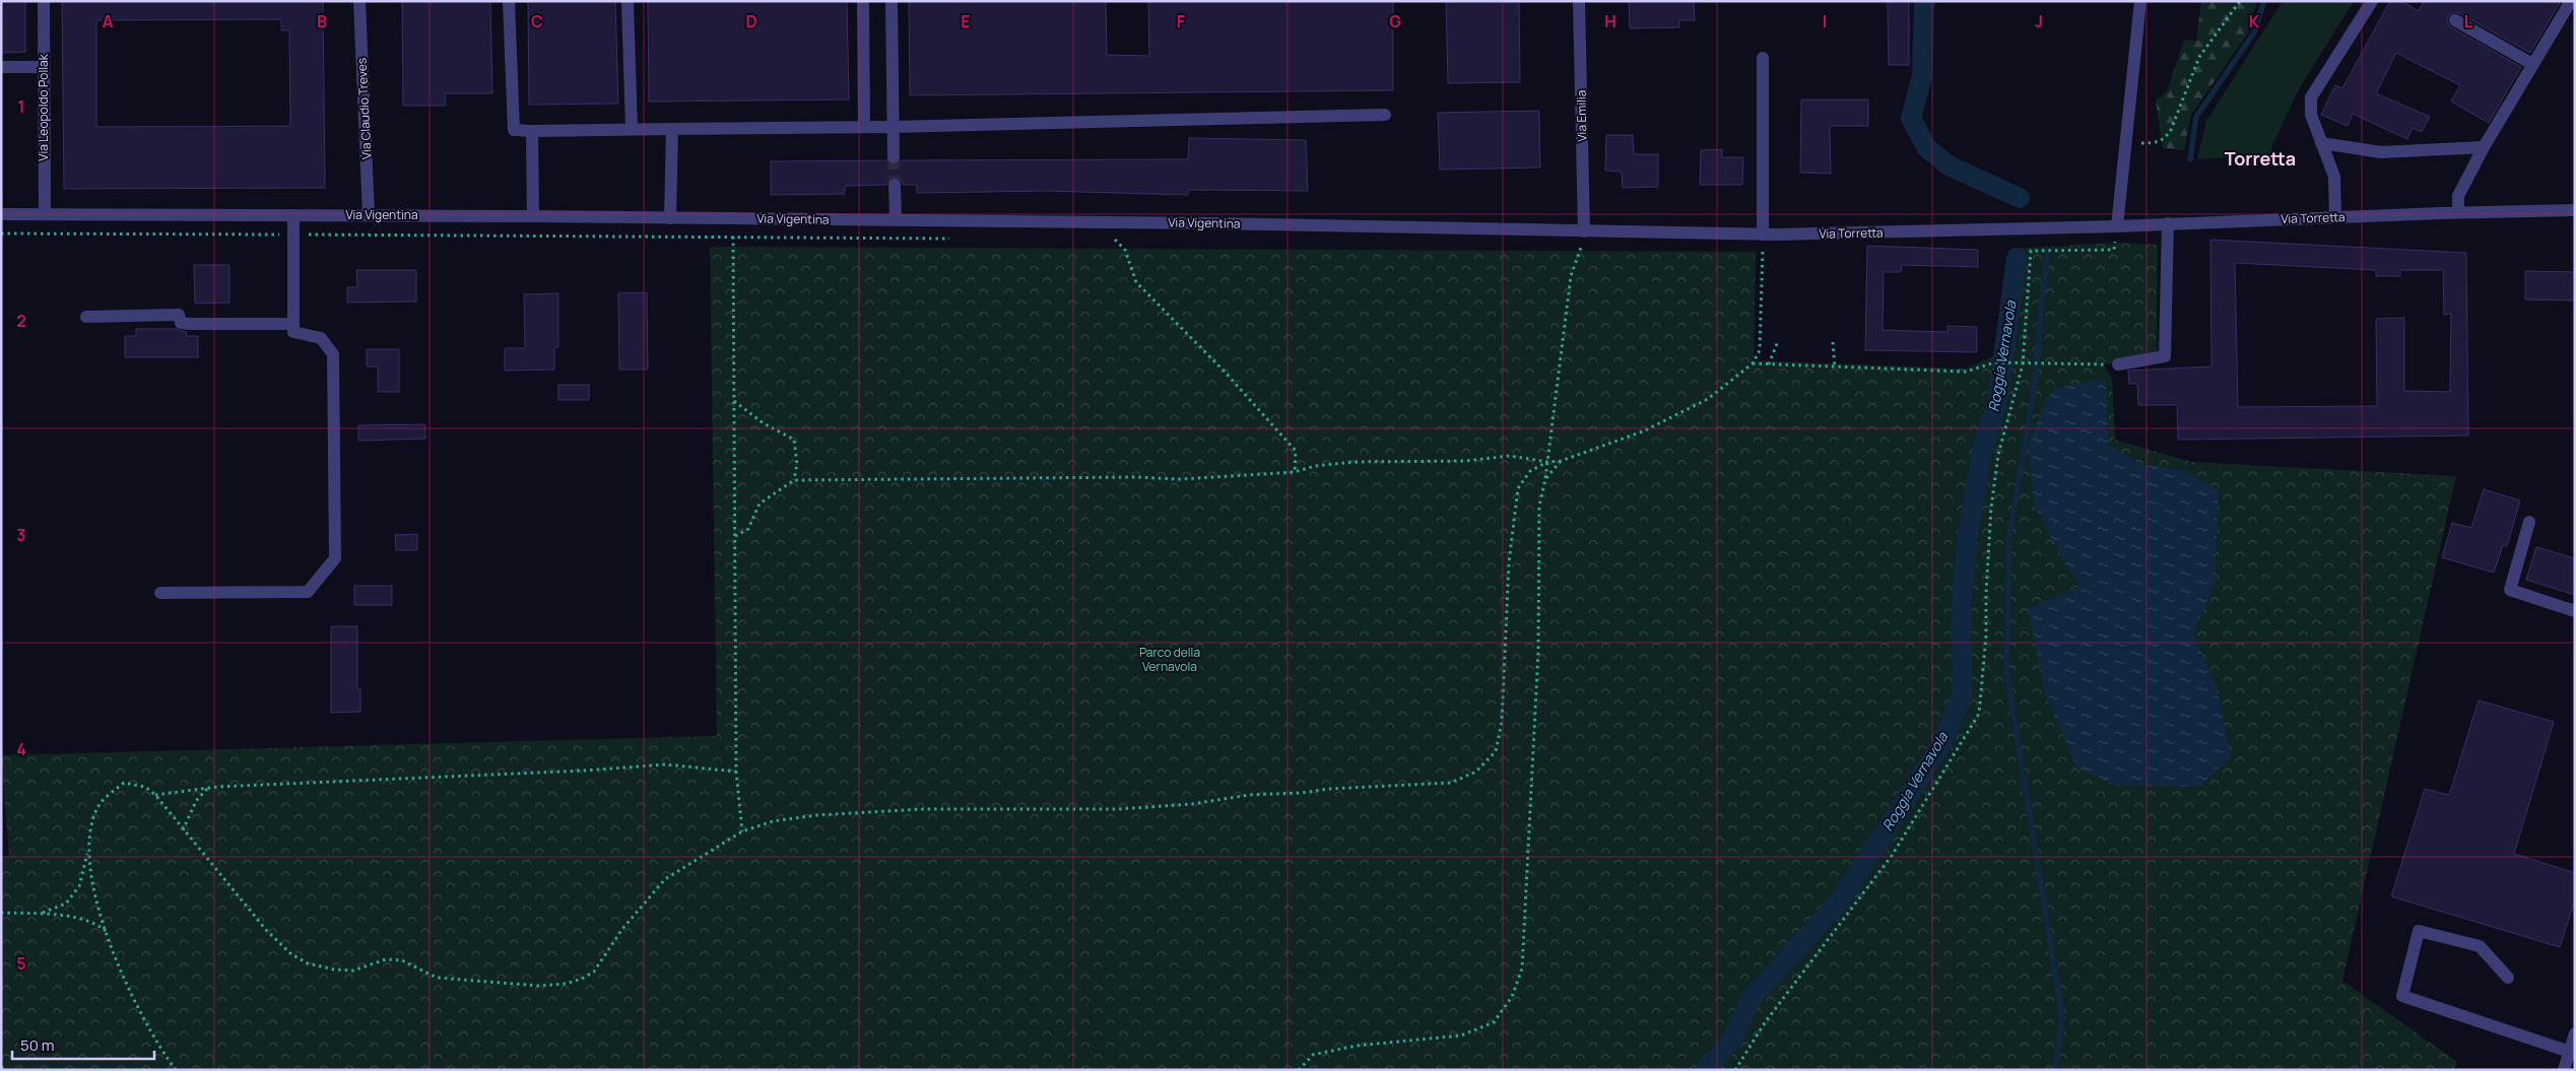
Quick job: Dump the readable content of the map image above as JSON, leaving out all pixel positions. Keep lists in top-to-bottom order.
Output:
{
  "streets": {
    "street": [
      "Via Leopoldo Pollak",
      "Via Claudio Treves",
      "Via Emilia",
      "Via Vigentina",
      "Via Torretta"
    ]
  },
  "crossings": [
    ["Via Leopoldo Pollak", "Via Vigentina"],
    ["Via Claudio Treves", "Via Vigentina"],
    ["Via Emilia", "Via Vigentina"],
    ["Via Emilia", "Via Torretta"],
    ["Via Vigentina", "Via Torretta"]
  ],
  "districts": ["Torretta"],
  "water": ["Roggia Vernavola"],
  "parks": ["Parco della Vernavola"],
  "scale_bar": "50 m",
  "grid": {
    "columns": [
      "A",
      "B",
      "C",
      "D",
      "E",
      "F",
      "G",
      "H",
      "I",
      "J",
      "K",
      "L"
    ],
    "rows": [
      "1",
      "2",
      "3",
      "4",
      "5"
    ]
  }
}
